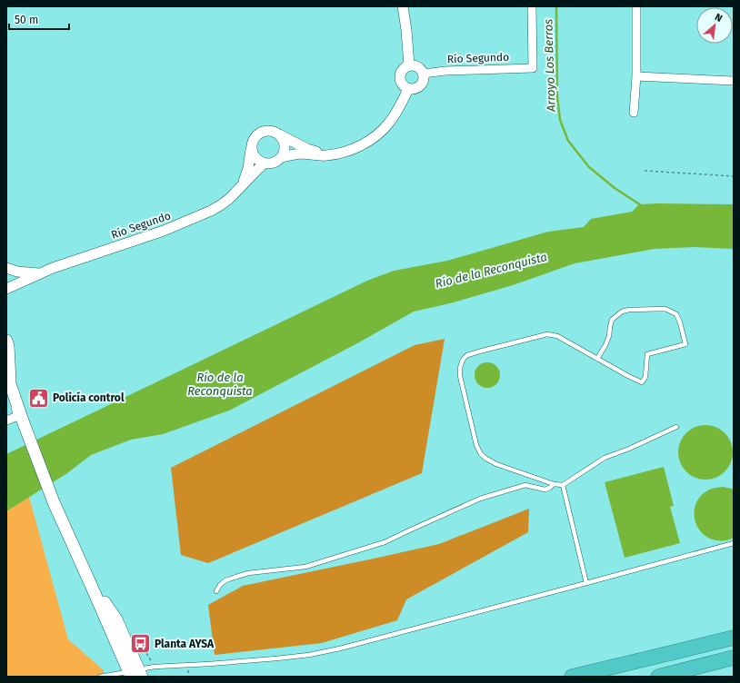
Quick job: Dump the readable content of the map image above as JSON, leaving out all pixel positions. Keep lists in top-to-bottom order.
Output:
{
  "streets": {
    "street": ["Río Segundo"]
  },
  "water": ["Arroyo Los Berros", "Río de la Reconquista"],
  "places": {
    "public building": ["Policía control"],
    "bus stop": ["Planta AYSA"]
  },
  "scale_bar": "50 m",
  "north": "top right"
}
